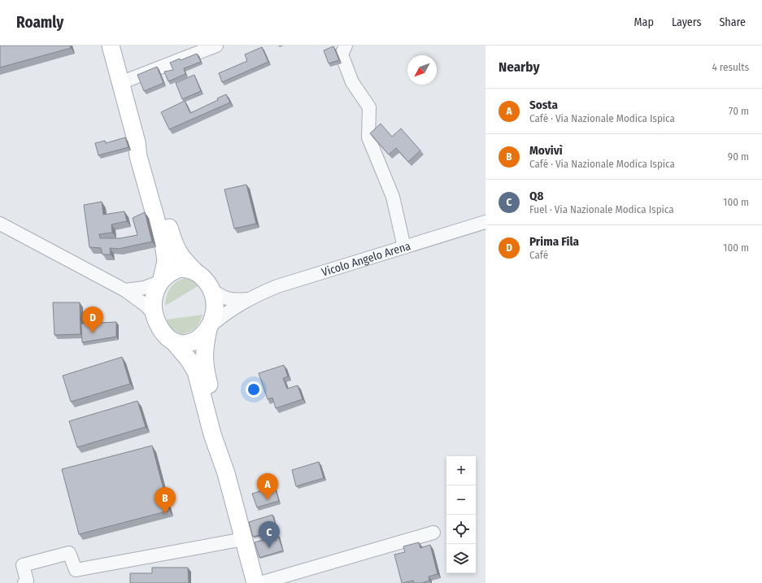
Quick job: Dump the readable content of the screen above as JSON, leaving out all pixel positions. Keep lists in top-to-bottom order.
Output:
{
  "streets": {
    "street": ["Vicolo Angelo Arena"]
  },
  "north": "bottom left",
  "page": {
    "header": "Roamly",
    "nav": ["Map", "Layers", "Share"],
    "heading": ["Nearby", "4 results"],
    "list": [
      {
        "mark": "A",
        "name": "Sosta",
        "note": "Café · Via Nazionale Modica Ispica",
        "value": "70 m"
      },
      {
        "mark": "B",
        "name": "Movivì",
        "note": "Café · Via Nazionale Modica Ispica",
        "value": "90 m"
      },
      {
        "mark": "C",
        "name": "Q8",
        "note": "Fuel · Via Nazionale Modica Ispica",
        "value": "100 m"
      },
      {
        "mark": "D",
        "name": "Prima Fila",
        "note": "Café",
        "value": "100 m"
      }
    ],
    "pins": [
      "D",
      "A",
      "B",
      "C"
    ],
    "map_buttons": ["+", "−"]
  }
}
